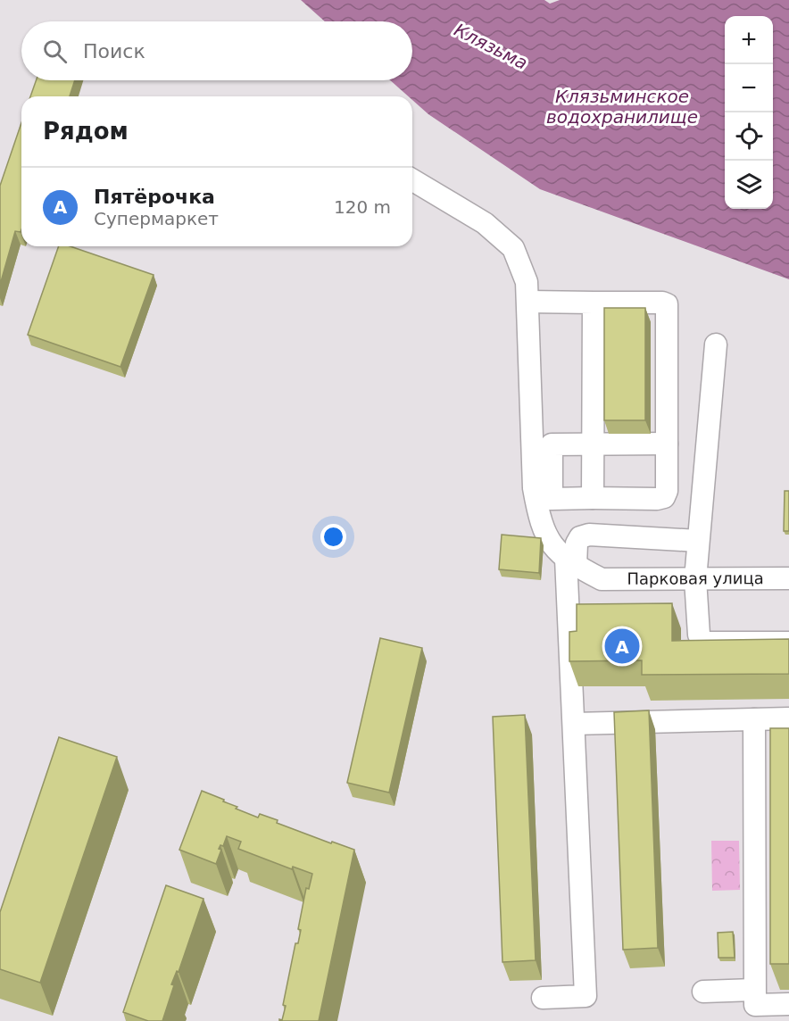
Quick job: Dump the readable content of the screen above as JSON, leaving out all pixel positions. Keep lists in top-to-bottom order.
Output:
{
  "streets": {
    "street": ["Парковая улица"]
  },
  "water": ["Клязьма", "Клязьминское водохранилище"],
  "page": {
    "map_buttons": ["+", "−"],
    "search": "Поиск",
    "heading": "Рядом",
    "list": [
      {
        "mark": "A",
        "name": "Пятёрочка",
        "note": "Супермаркет",
        "value": "120 m"
      }
    ],
    "pins": "A"
  }
}
